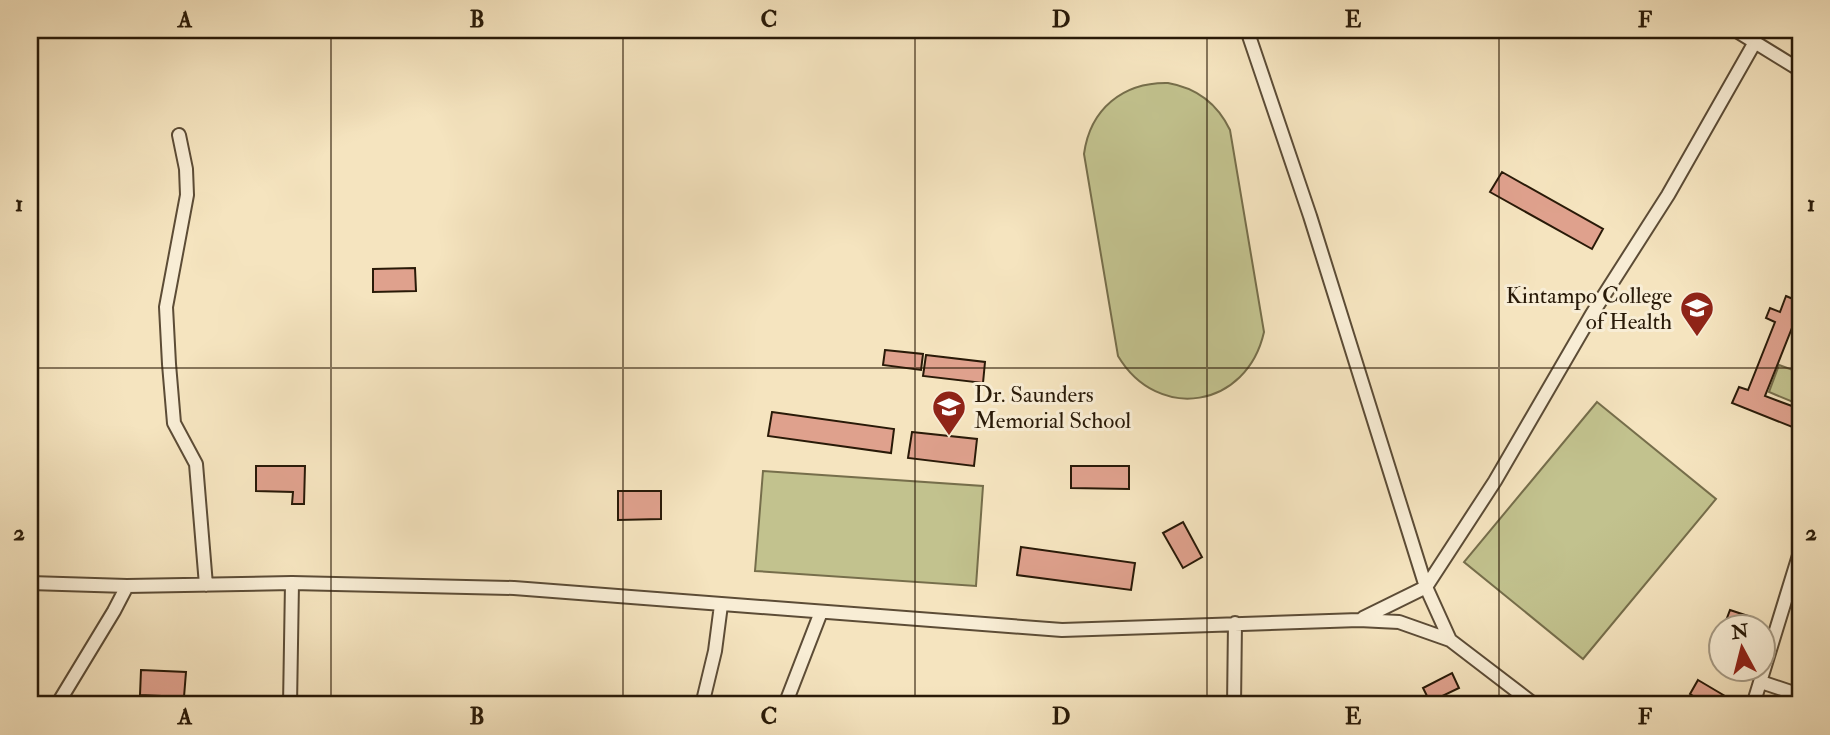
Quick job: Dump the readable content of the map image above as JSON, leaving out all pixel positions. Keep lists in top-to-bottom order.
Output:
{
  "places": {
    "school or university": ["Kintampo College of Health", "Dr. Saunders Memorial School"]
  },
  "north": "top",
  "grid": {
    "columns": [
      "A",
      "B",
      "C",
      "D",
      "E",
      "F"
    ],
    "rows": ["1", "2"]
  }
}
